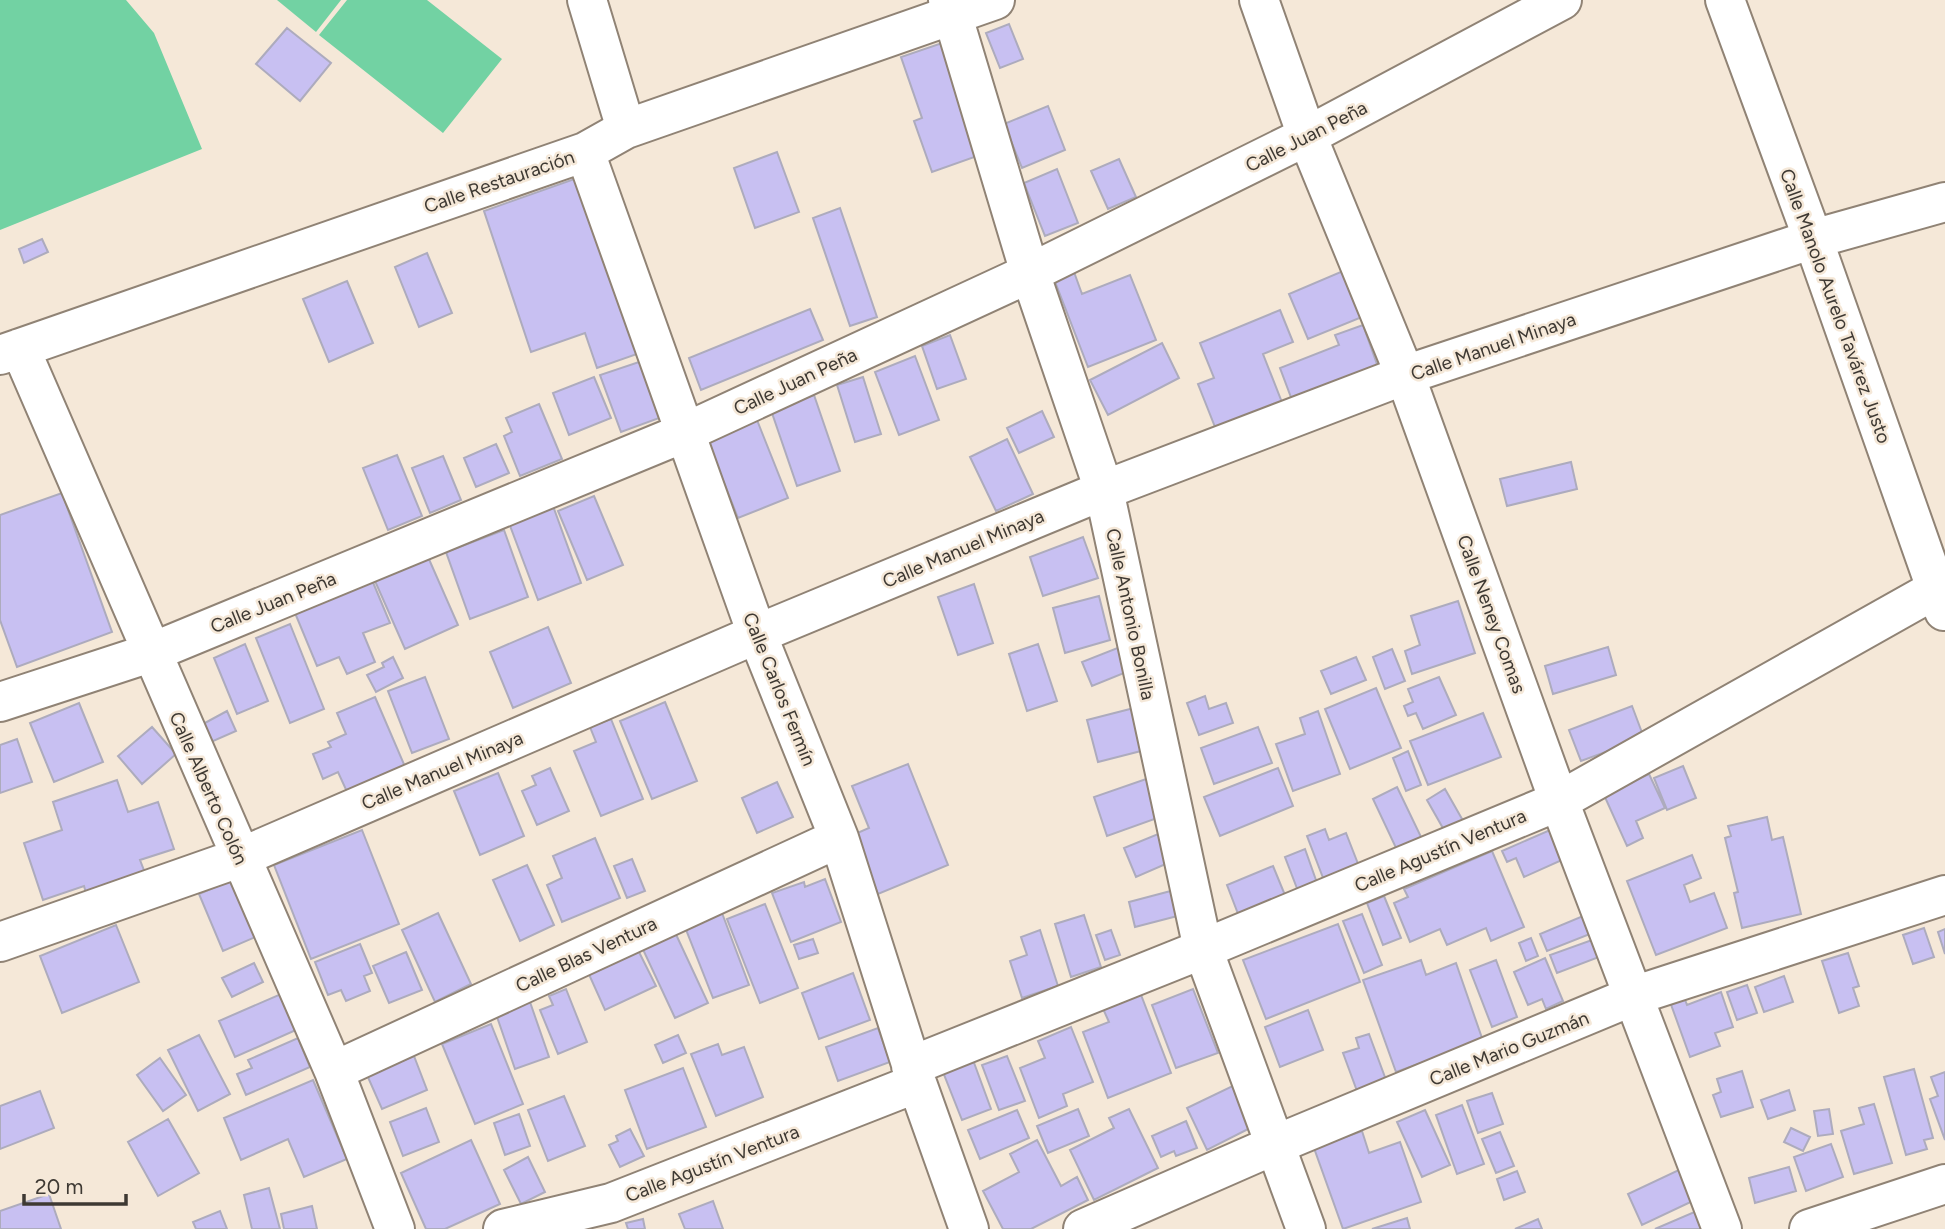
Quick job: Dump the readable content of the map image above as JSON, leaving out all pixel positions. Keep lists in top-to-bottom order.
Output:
{
  "streets": {
    "street": [
      "Calle Juan Peña",
      "Calle Restauración",
      "Calle Manolo Aurelo Tavárez Justo",
      "Calle Manuel Minaya",
      "Calle Antonio Bonilla",
      "Calle Neney Comas",
      "Calle Carlos Fermín",
      "Calle Alberto Colón",
      "Calle Agustín Ventura",
      "Calle Blas Ventura",
      "Calle Mario Guzmán"
    ]
  },
  "crossings": [
    ["Calle Juan Peña", "Calle Antonio Bonilla"],
    ["Calle Juan Peña", "Calle Neney Comas"],
    ["Calle Juan Peña", "Calle Carlos Fermín"],
    ["Calle Juan Peña", "Calle Alberto Colón"],
    ["Calle Restauración", "Calle Antonio Bonilla"],
    ["Calle Restauración", "Calle Carlos Fermín"],
    ["Calle Restauración", "Calle Alberto Colón"],
    ["Calle Manolo Aurelo Tavárez Justo", "Calle Manuel Minaya"],
    ["Calle Manolo Aurelo Tavárez Justo", "Calle Agustín Ventura"],
    ["Calle Manuel Minaya", "Calle Antonio Bonilla"],
    ["Calle Manuel Minaya", "Calle Neney Comas"],
    ["Calle Manuel Minaya", "Calle Carlos Fermín"],
    ["Calle Manuel Minaya", "Calle Alberto Colón"],
    ["Calle Antonio Bonilla", "Calle Agustín Ventura"],
    ["Calle Antonio Bonilla", "Calle Mario Guzmán"],
    ["Calle Neney Comas", "Calle Agustín Ventura"],
    ["Calle Neney Comas", "Calle Mario Guzmán"],
    ["Calle Carlos Fermín", "Calle Agustín Ventura"],
    ["Calle Carlos Fermín", "Calle Blas Ventura"],
    ["Calle Alberto Colón", "Calle Blas Ventura"]
  ],
  "scale_bar": "20 m"
}
